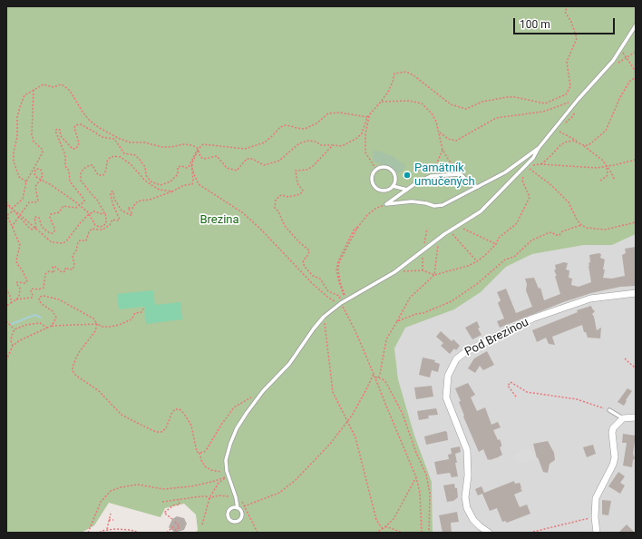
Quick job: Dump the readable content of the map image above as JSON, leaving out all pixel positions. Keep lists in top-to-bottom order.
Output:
{
  "streets": {
    "street": ["Pod Brezinou"]
  },
  "parks": ["Brezina"],
  "places": ["Pamätník umučených"],
  "scale_bar": "100 m"
}
